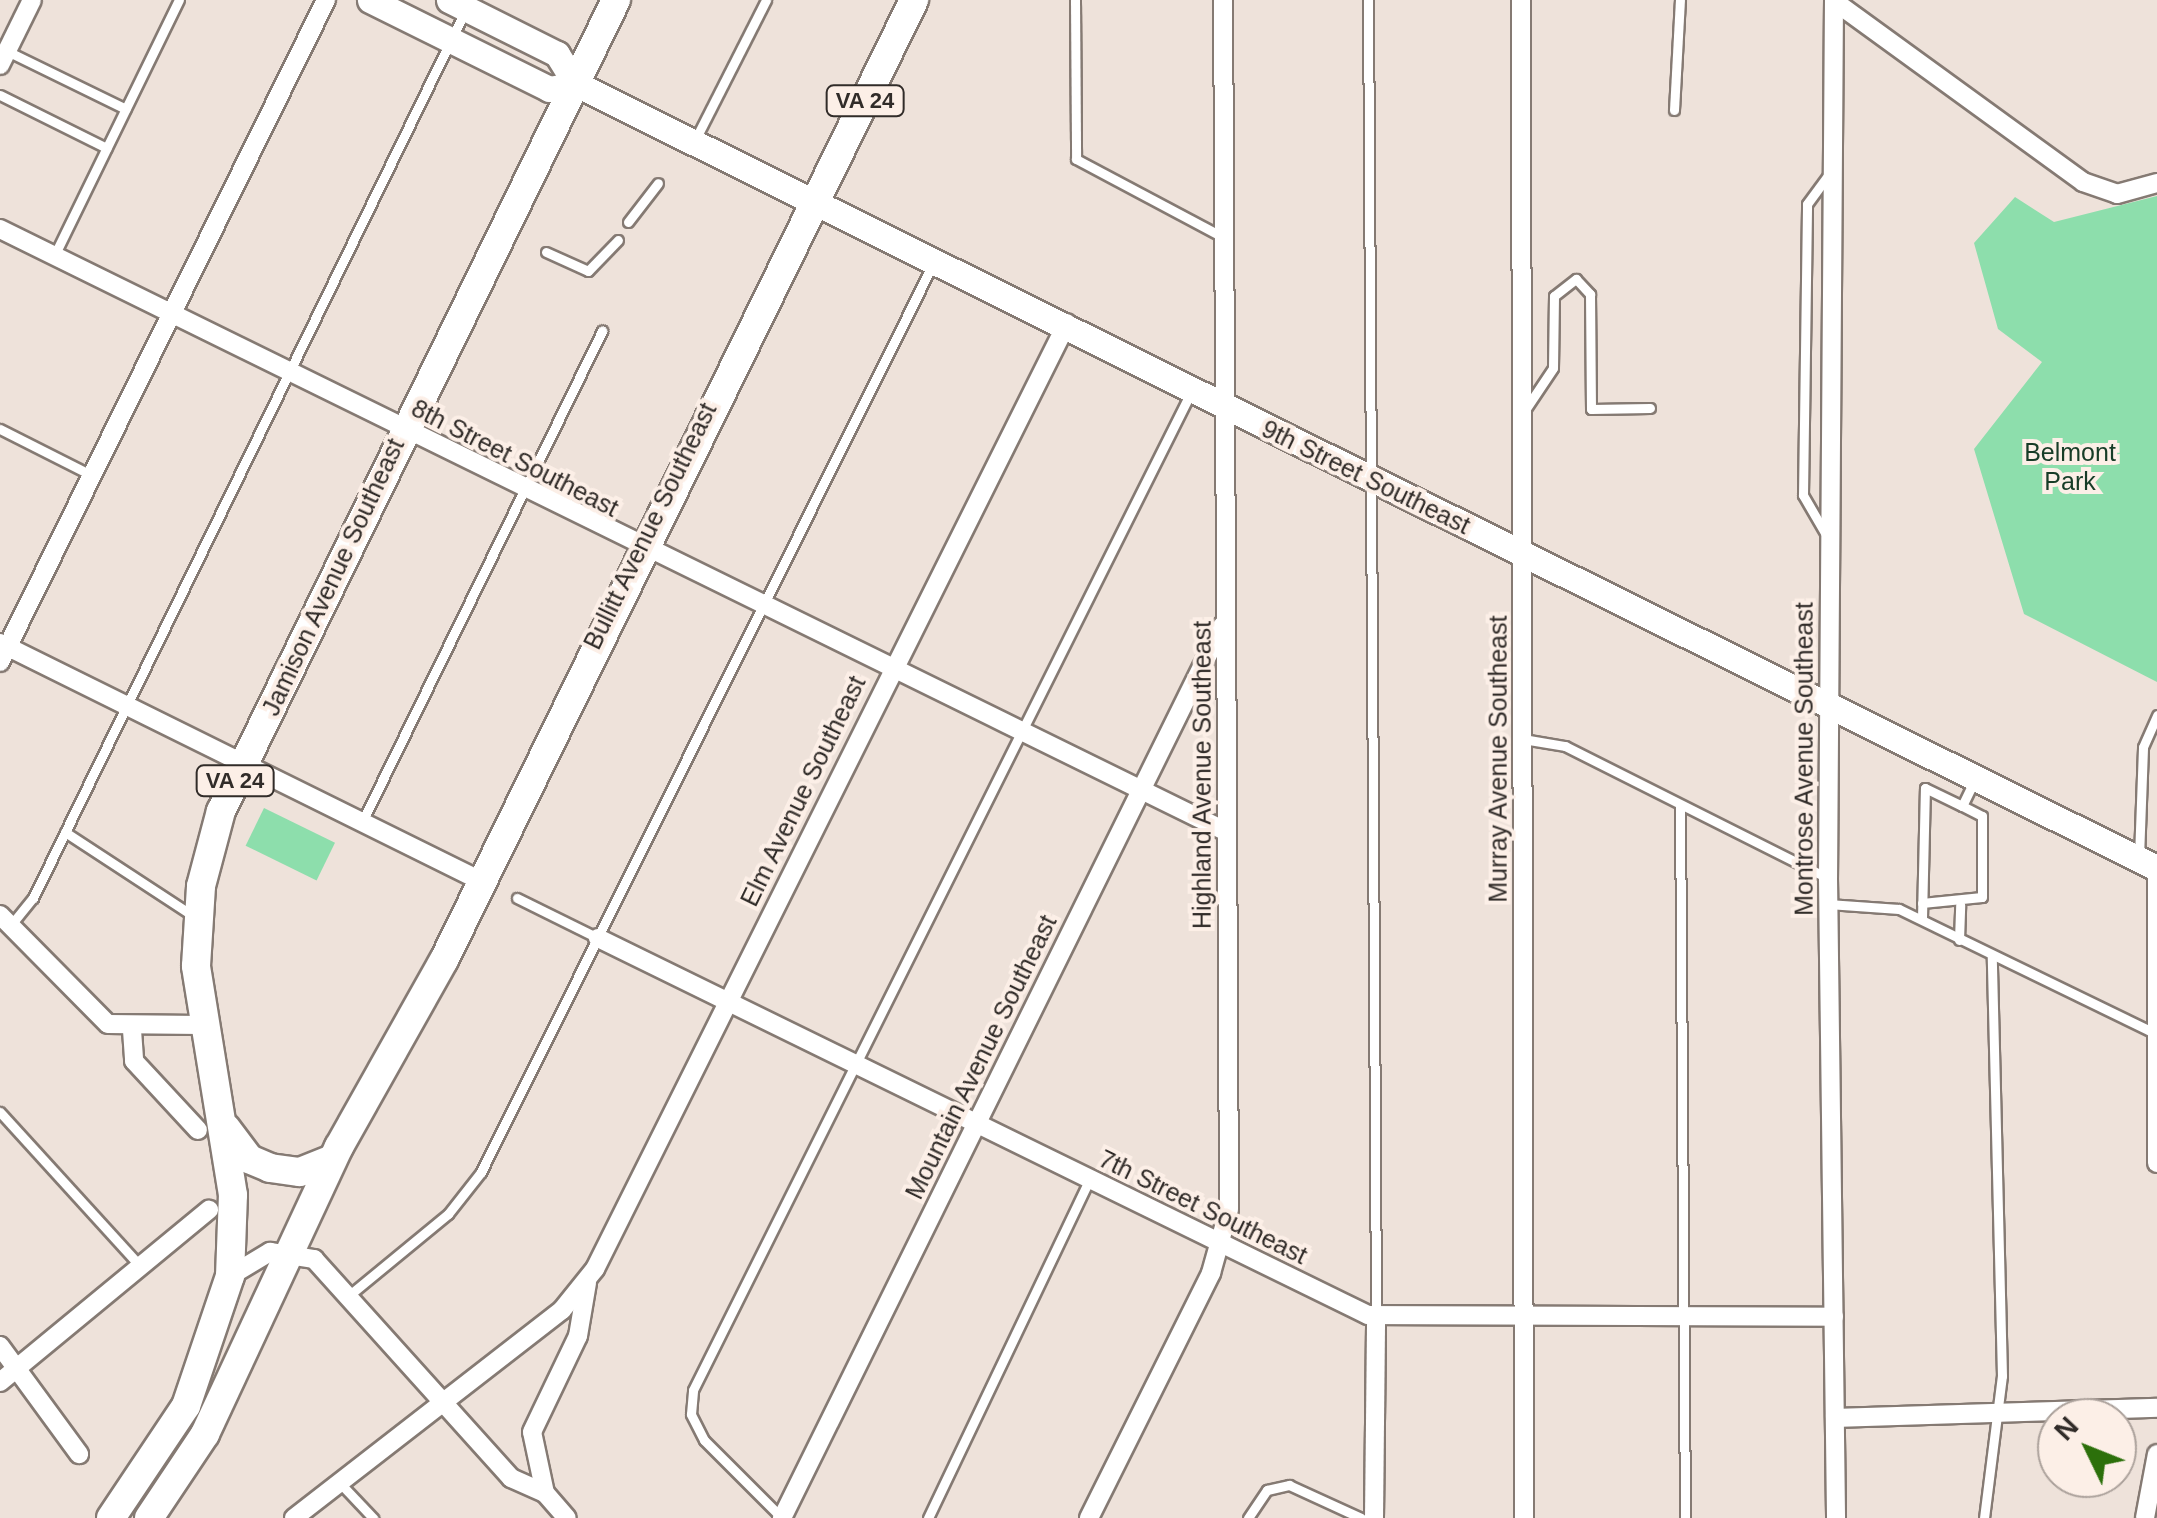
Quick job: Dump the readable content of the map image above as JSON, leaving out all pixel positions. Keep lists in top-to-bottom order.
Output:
{
  "streets": {
    "main road": ["VA 24", "Bullitt Avenue Southeast", "Jamison Avenue Southeast"],
    "street": [
      "8th Street Southeast",
      "9th Street Southeast",
      "Murray Avenue Southeast",
      "Montrose Avenue Southeast",
      "Highland Avenue Southeast",
      "Elm Avenue Southeast",
      "Mountain Avenue Southeast",
      "7th Street Southeast"
    ]
  },
  "crossings": [
    ["VA 24", "Bullitt Avenue Southeast"],
    ["8th Street Southeast", "Bullitt Avenue Southeast"],
    ["8th Street Southeast", "Jamison Avenue Southeast"],
    ["8th Street Southeast", "Highland Avenue Southeast"],
    ["8th Street Southeast", "Elm Avenue Southeast"],
    ["8th Street Southeast", "Mountain Avenue Southeast"],
    ["9th Street Southeast", "Bullitt Avenue Southeast"],
    ["9th Street Southeast", "Jamison Avenue Southeast"],
    ["9th Street Southeast", "Murray Avenue Southeast"],
    ["9th Street Southeast", "Montrose Avenue Southeast"],
    ["9th Street Southeast", "Highland Avenue Southeast"],
    ["9th Street Southeast", "Elm Avenue Southeast"],
    ["Murray Avenue Southeast", "7th Street Southeast"],
    ["Montrose Avenue Southeast", "7th Street Southeast"],
    ["Highland Avenue Southeast", "Mountain Avenue Southeast"],
    ["Highland Avenue Southeast", "7th Street Southeast"],
    ["Elm Avenue Southeast", "7th Street Southeast"],
    ["Mountain Avenue Southeast", "7th Street Southeast"]
  ],
  "parks": ["Belmont Park"],
  "north": "top left"
}
